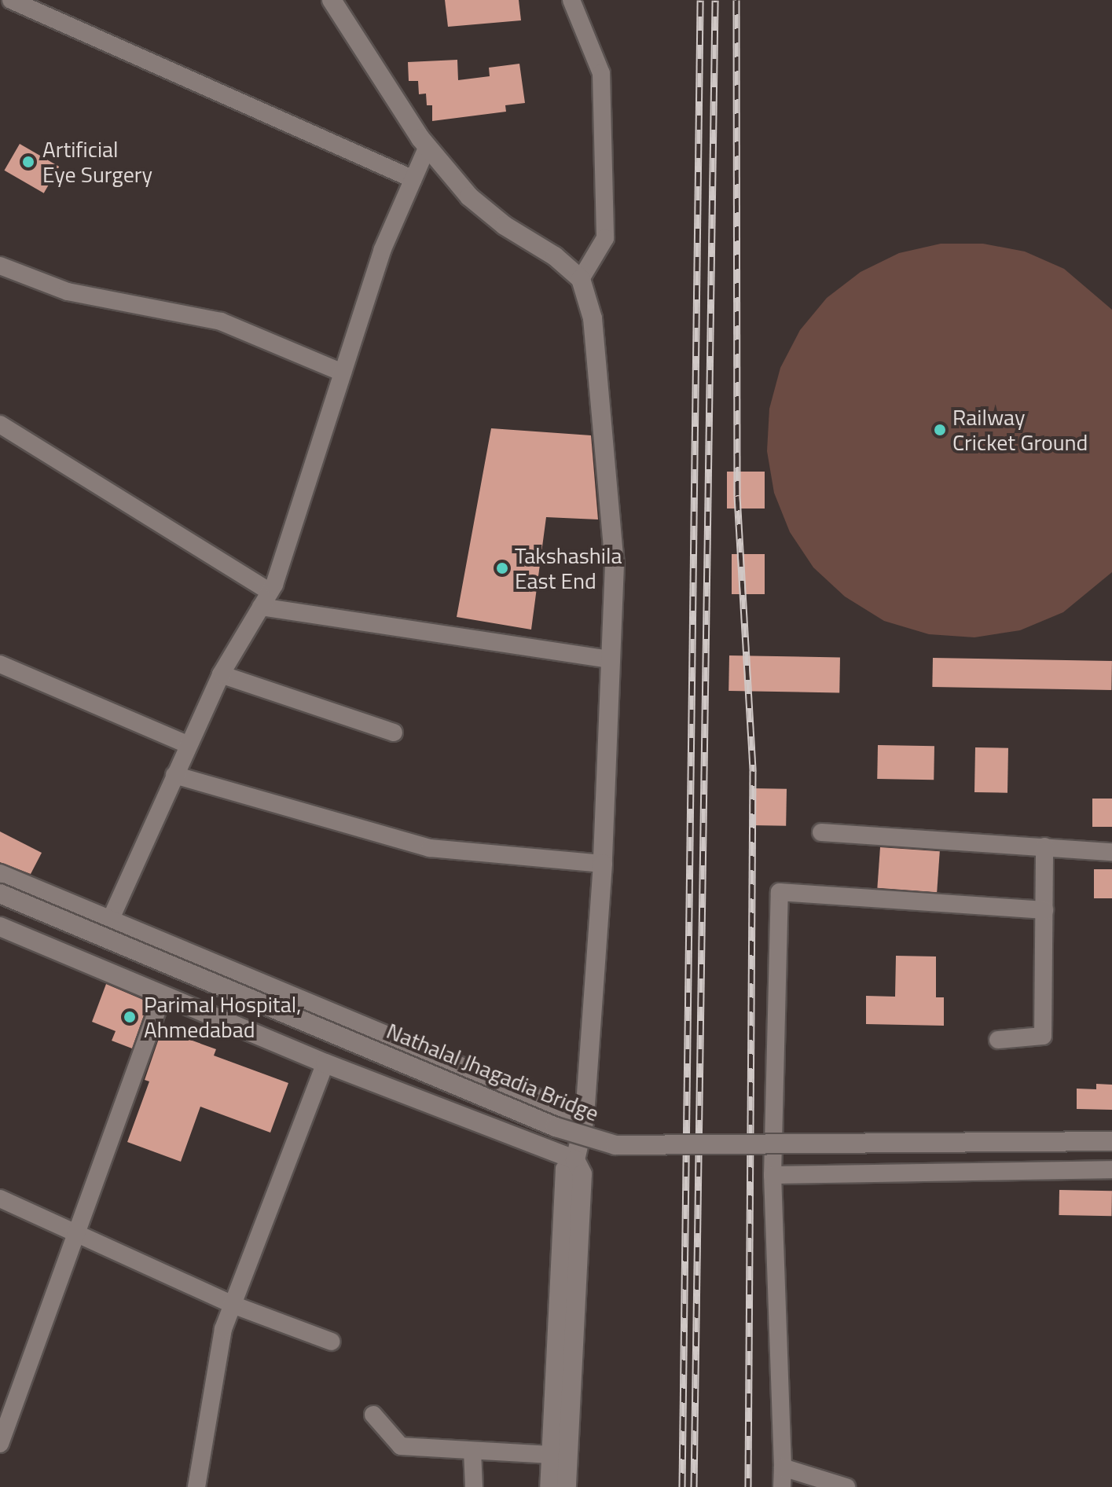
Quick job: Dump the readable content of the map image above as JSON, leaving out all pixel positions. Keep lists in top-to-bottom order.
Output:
{
  "streets": {
    "street": ["Nathalal Jhagadia Bridge"]
  },
  "places": [
    "Artificial Eye Surgery",
    "Railway Cricket Ground",
    "Takshashila East End",
    "Parimal Hospital, Ahmedabad"
  ]
}
